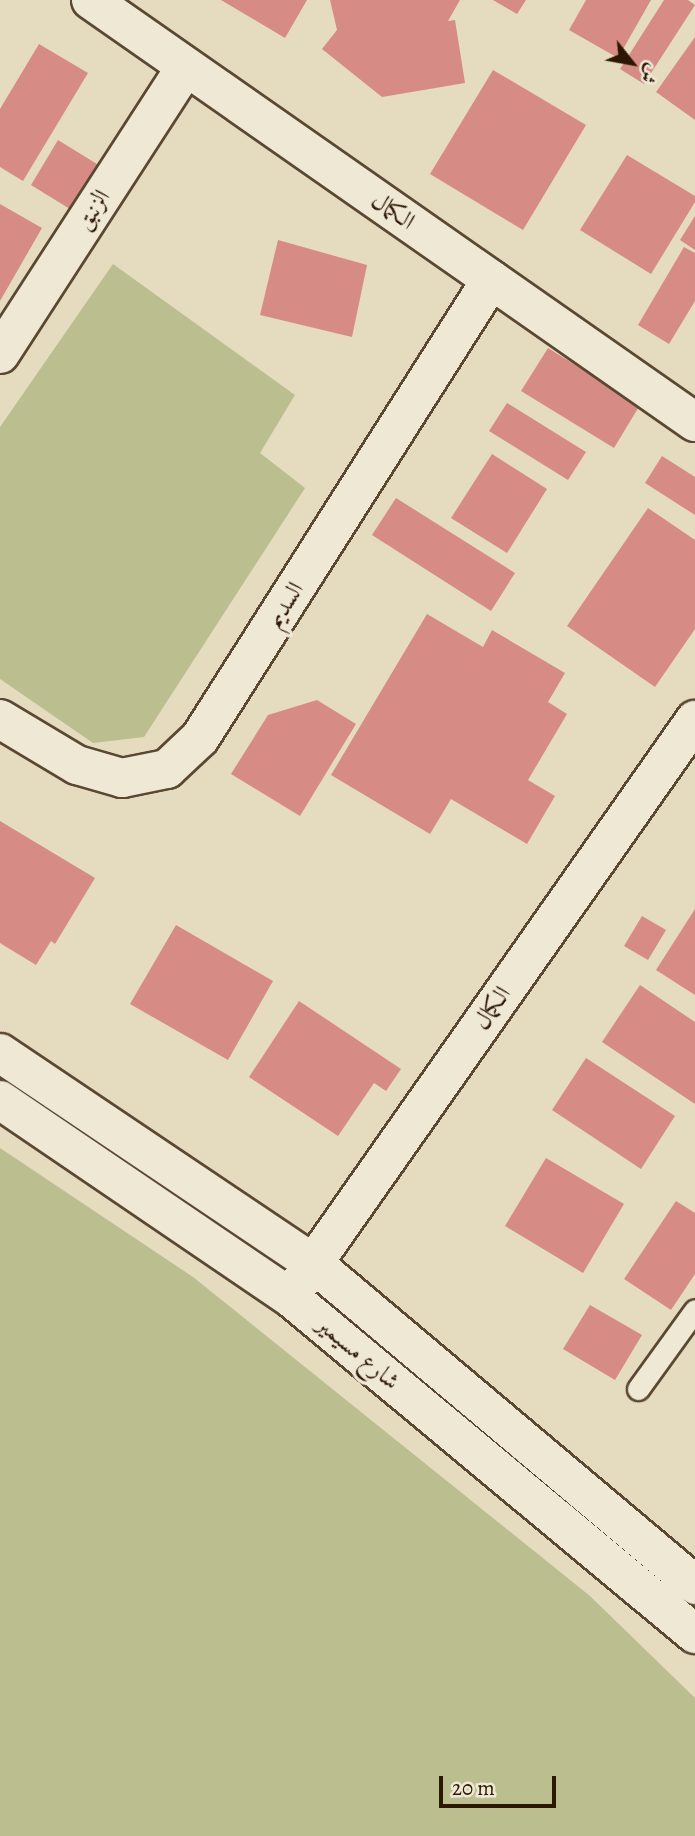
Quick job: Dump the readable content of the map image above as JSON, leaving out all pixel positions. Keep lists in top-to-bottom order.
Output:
{
  "streets": {
    "street": [
      "الزنبق",
      "الكمال",
      "السديم",
      "شارع مسيمير"
    ]
  },
  "crossings": [
    ["الزنبق", "الكمال"],
    ["الكمال", "السديم"],
    ["الكمال", "شارع مسيمير"]
  ],
  "scale_bar": "20 m",
  "north": "bottom right"
}
